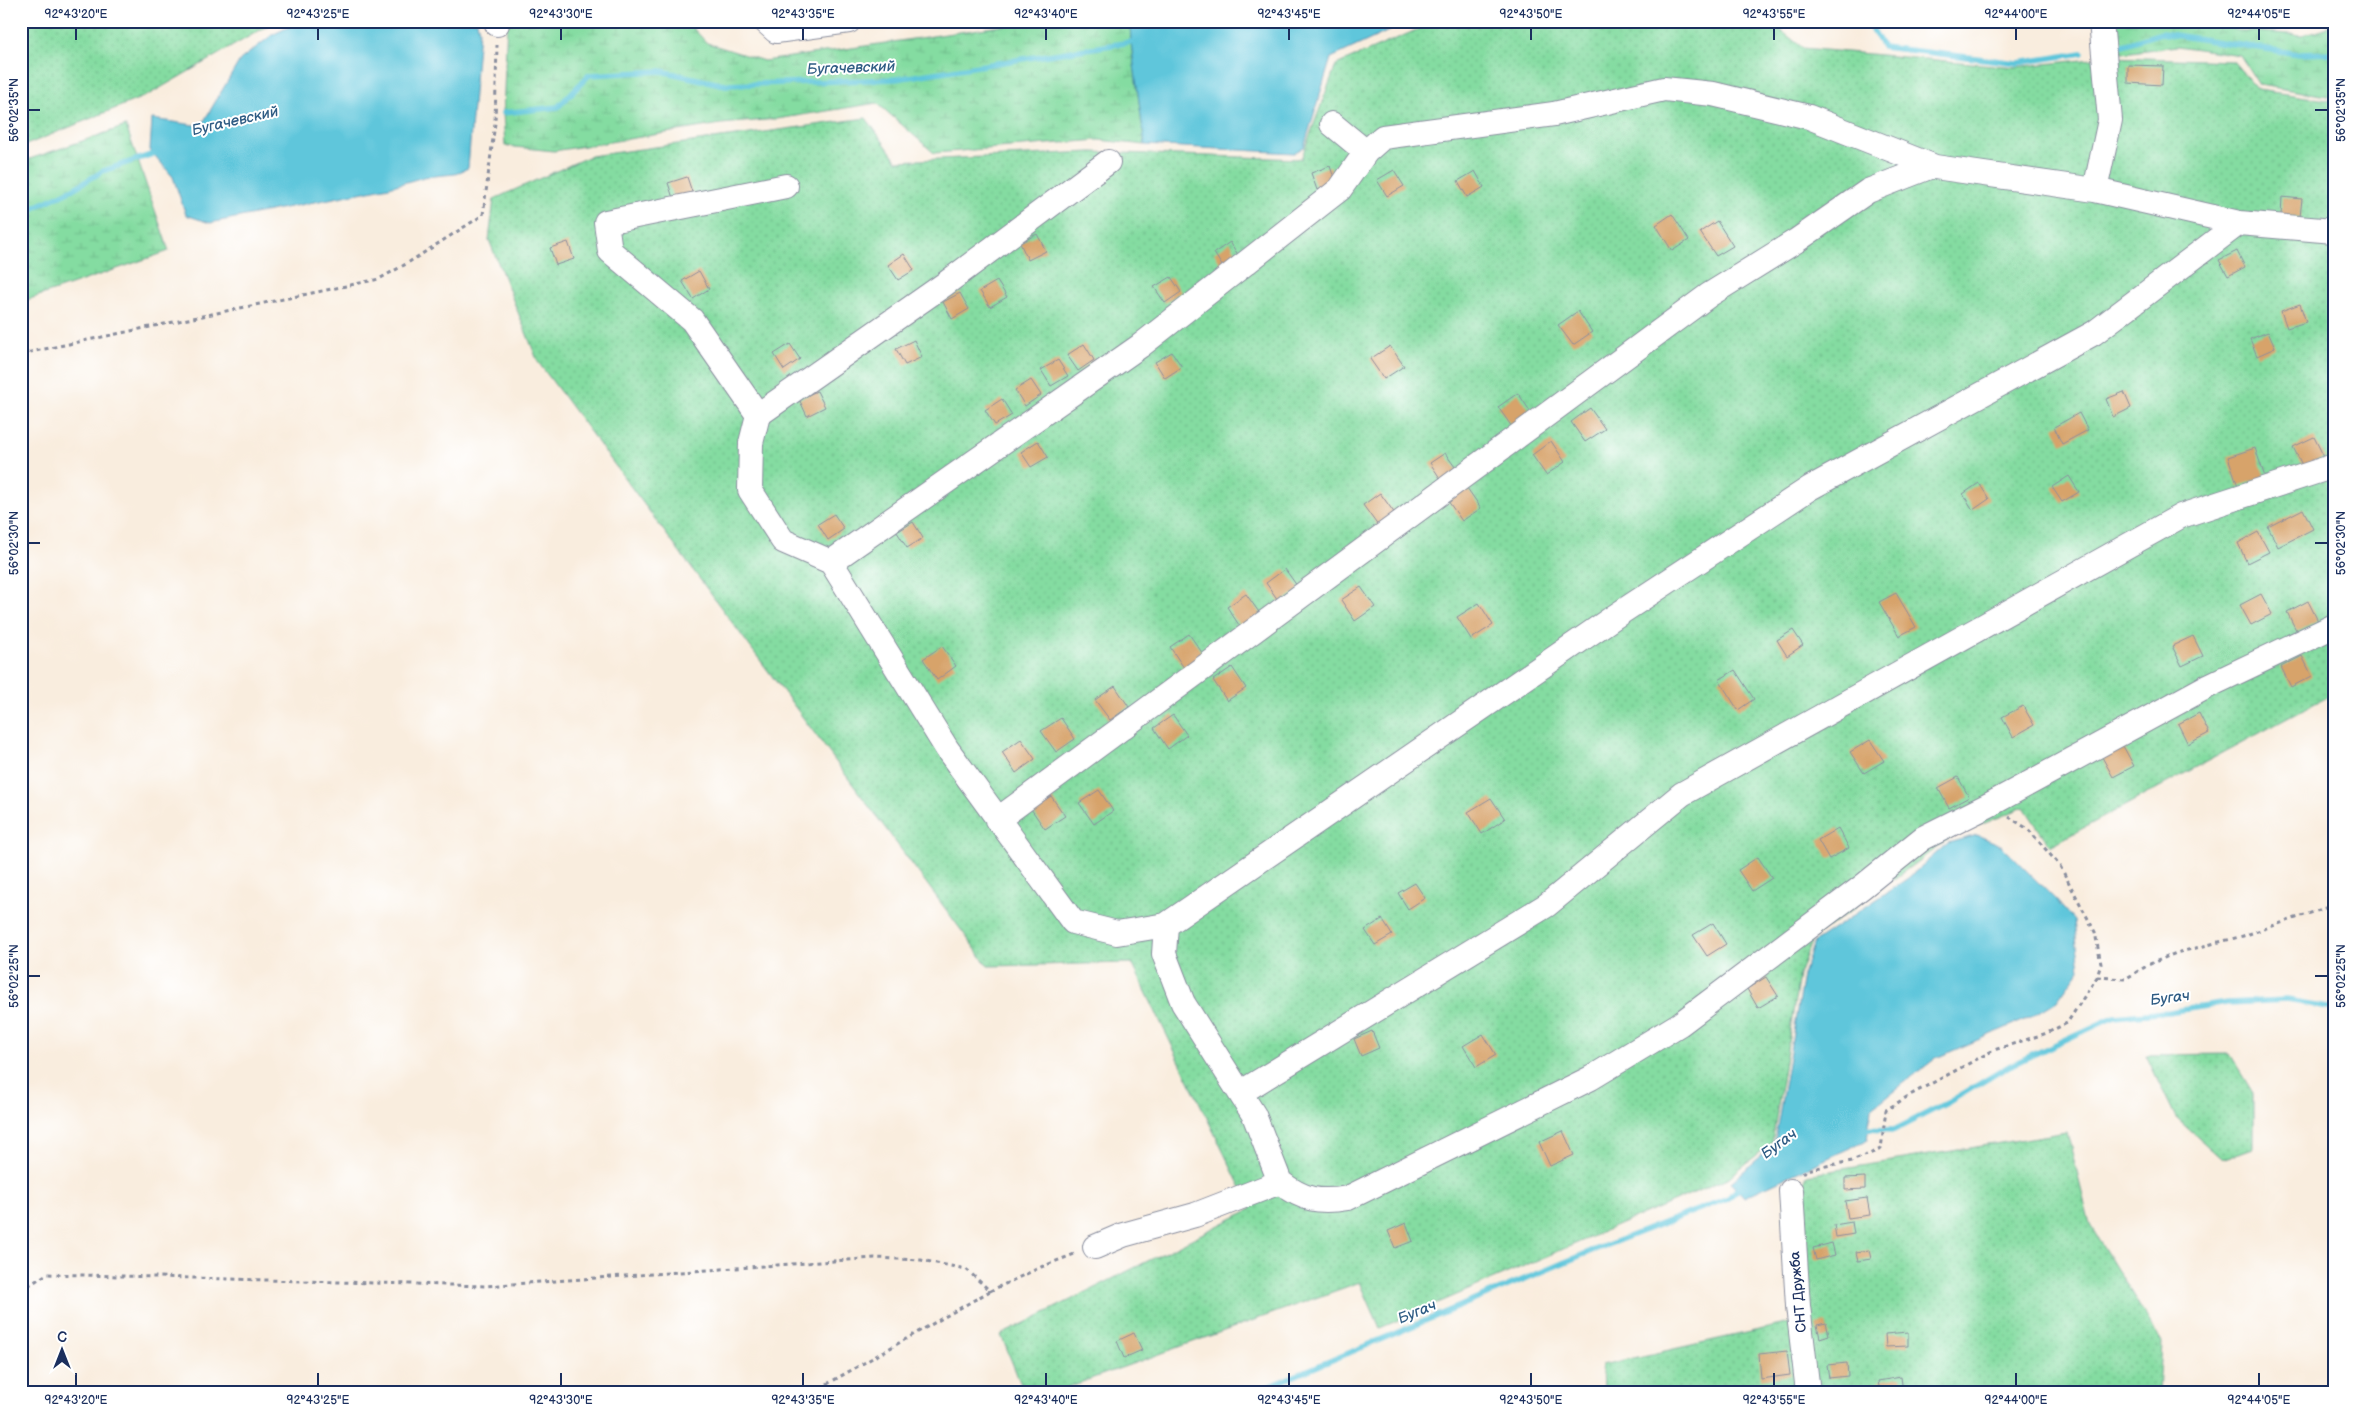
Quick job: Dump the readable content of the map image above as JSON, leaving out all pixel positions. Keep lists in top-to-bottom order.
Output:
{
  "streets": {
    "street": ["СНТ Дружба"]
  },
  "water": ["Бугачевский", "Бугач"],
  "north": "top",
  "coordinates": [
    "92°43'20\"E",
    "92°43'25\"E",
    "92°43'30\"E",
    "92°43'35\"E",
    "92°43'40\"E",
    "92°43'45\"E",
    "92°43'50\"E",
    "92°43'55\"E",
    "92°44'00\"E",
    "92°44'05\"E",
    "56°02'35\"N",
    "56°02'30\"N",
    "56°02'25\"N"
  ]
}
